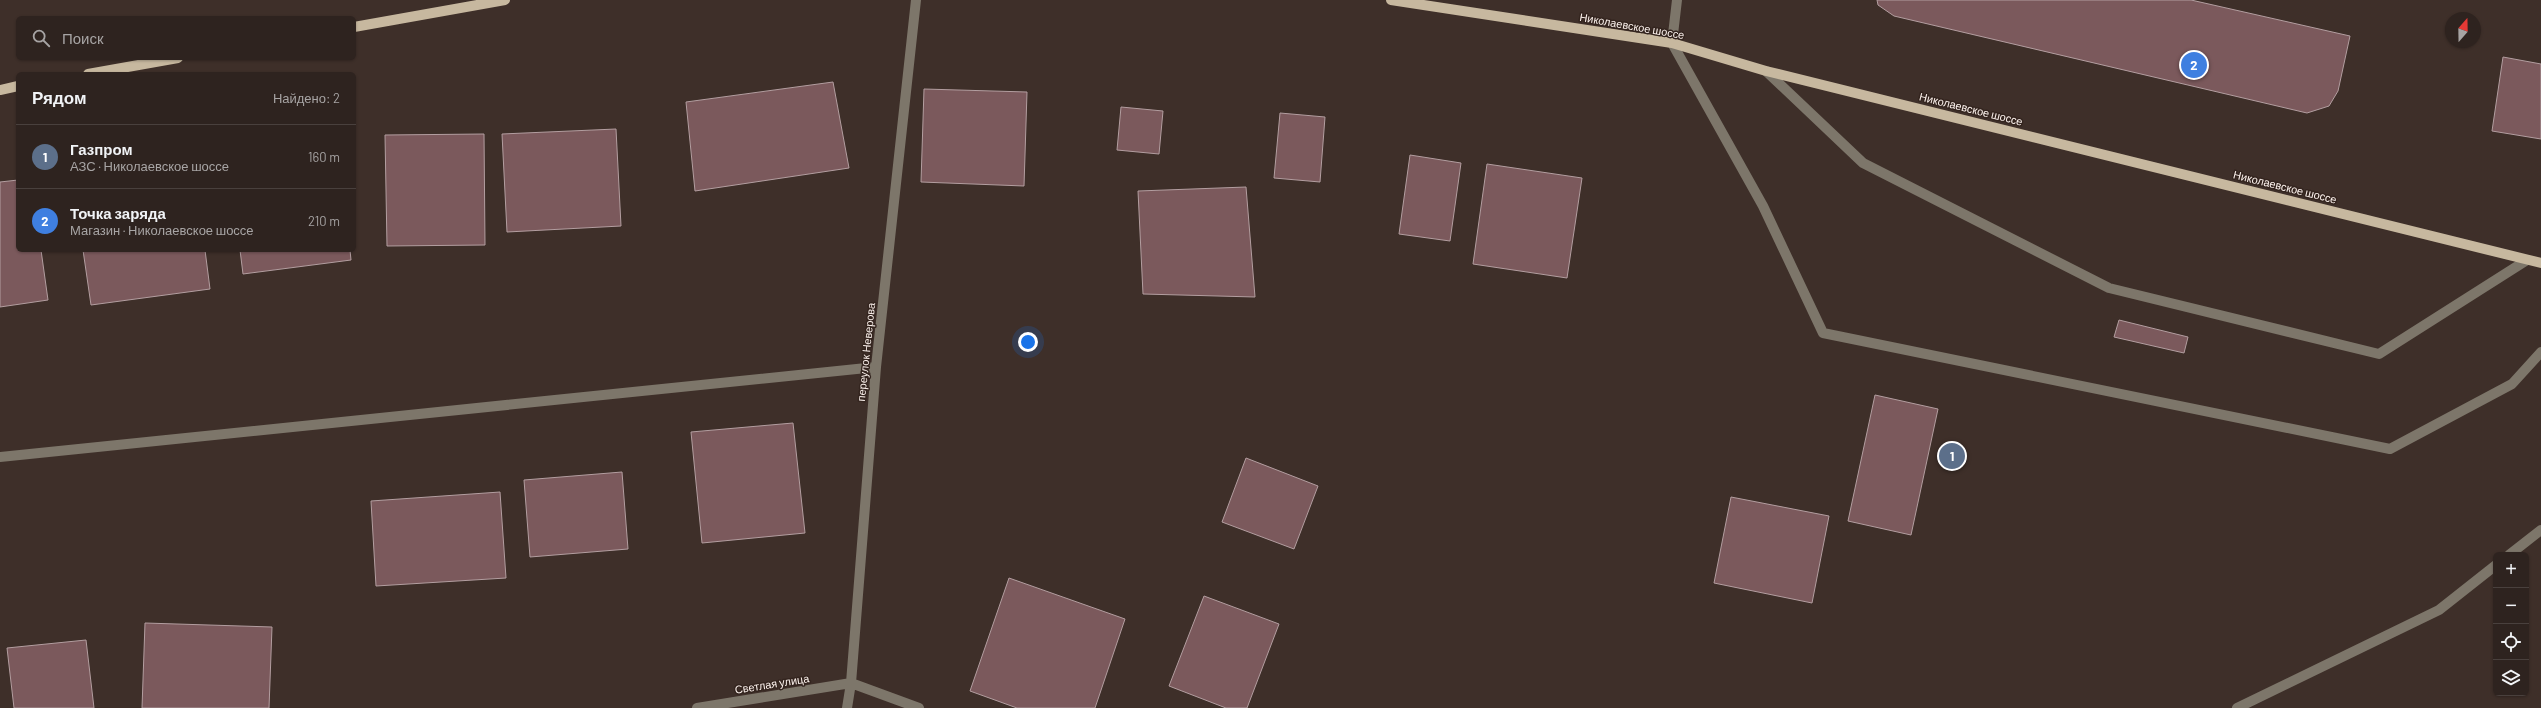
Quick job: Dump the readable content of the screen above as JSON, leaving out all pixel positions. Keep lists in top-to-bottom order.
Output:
{
  "streets": {
    "main road": ["Николаевское шоссе"],
    "street": ["переулок Неверова", "Светлая улица"]
  },
  "crossings": [
    ["переулок Неверова", "Светлая улица"]
  ],
  "north": "top",
  "page": {
    "search": "Поиск",
    "pins": ["2", "1"],
    "heading": ["Рядом", "Найдено: 2"],
    "list": [
      {
        "mark": "1",
        "name": "Газпром",
        "note": "АЗС · Николаевское шоссе",
        "value": "160 m"
      },
      {
        "mark": "2",
        "name": "Точка заряда",
        "note": "Магазин · Николаевское шоссе",
        "value": "210 m"
      }
    ],
    "map_buttons": ["+", "−"]
  }
}
